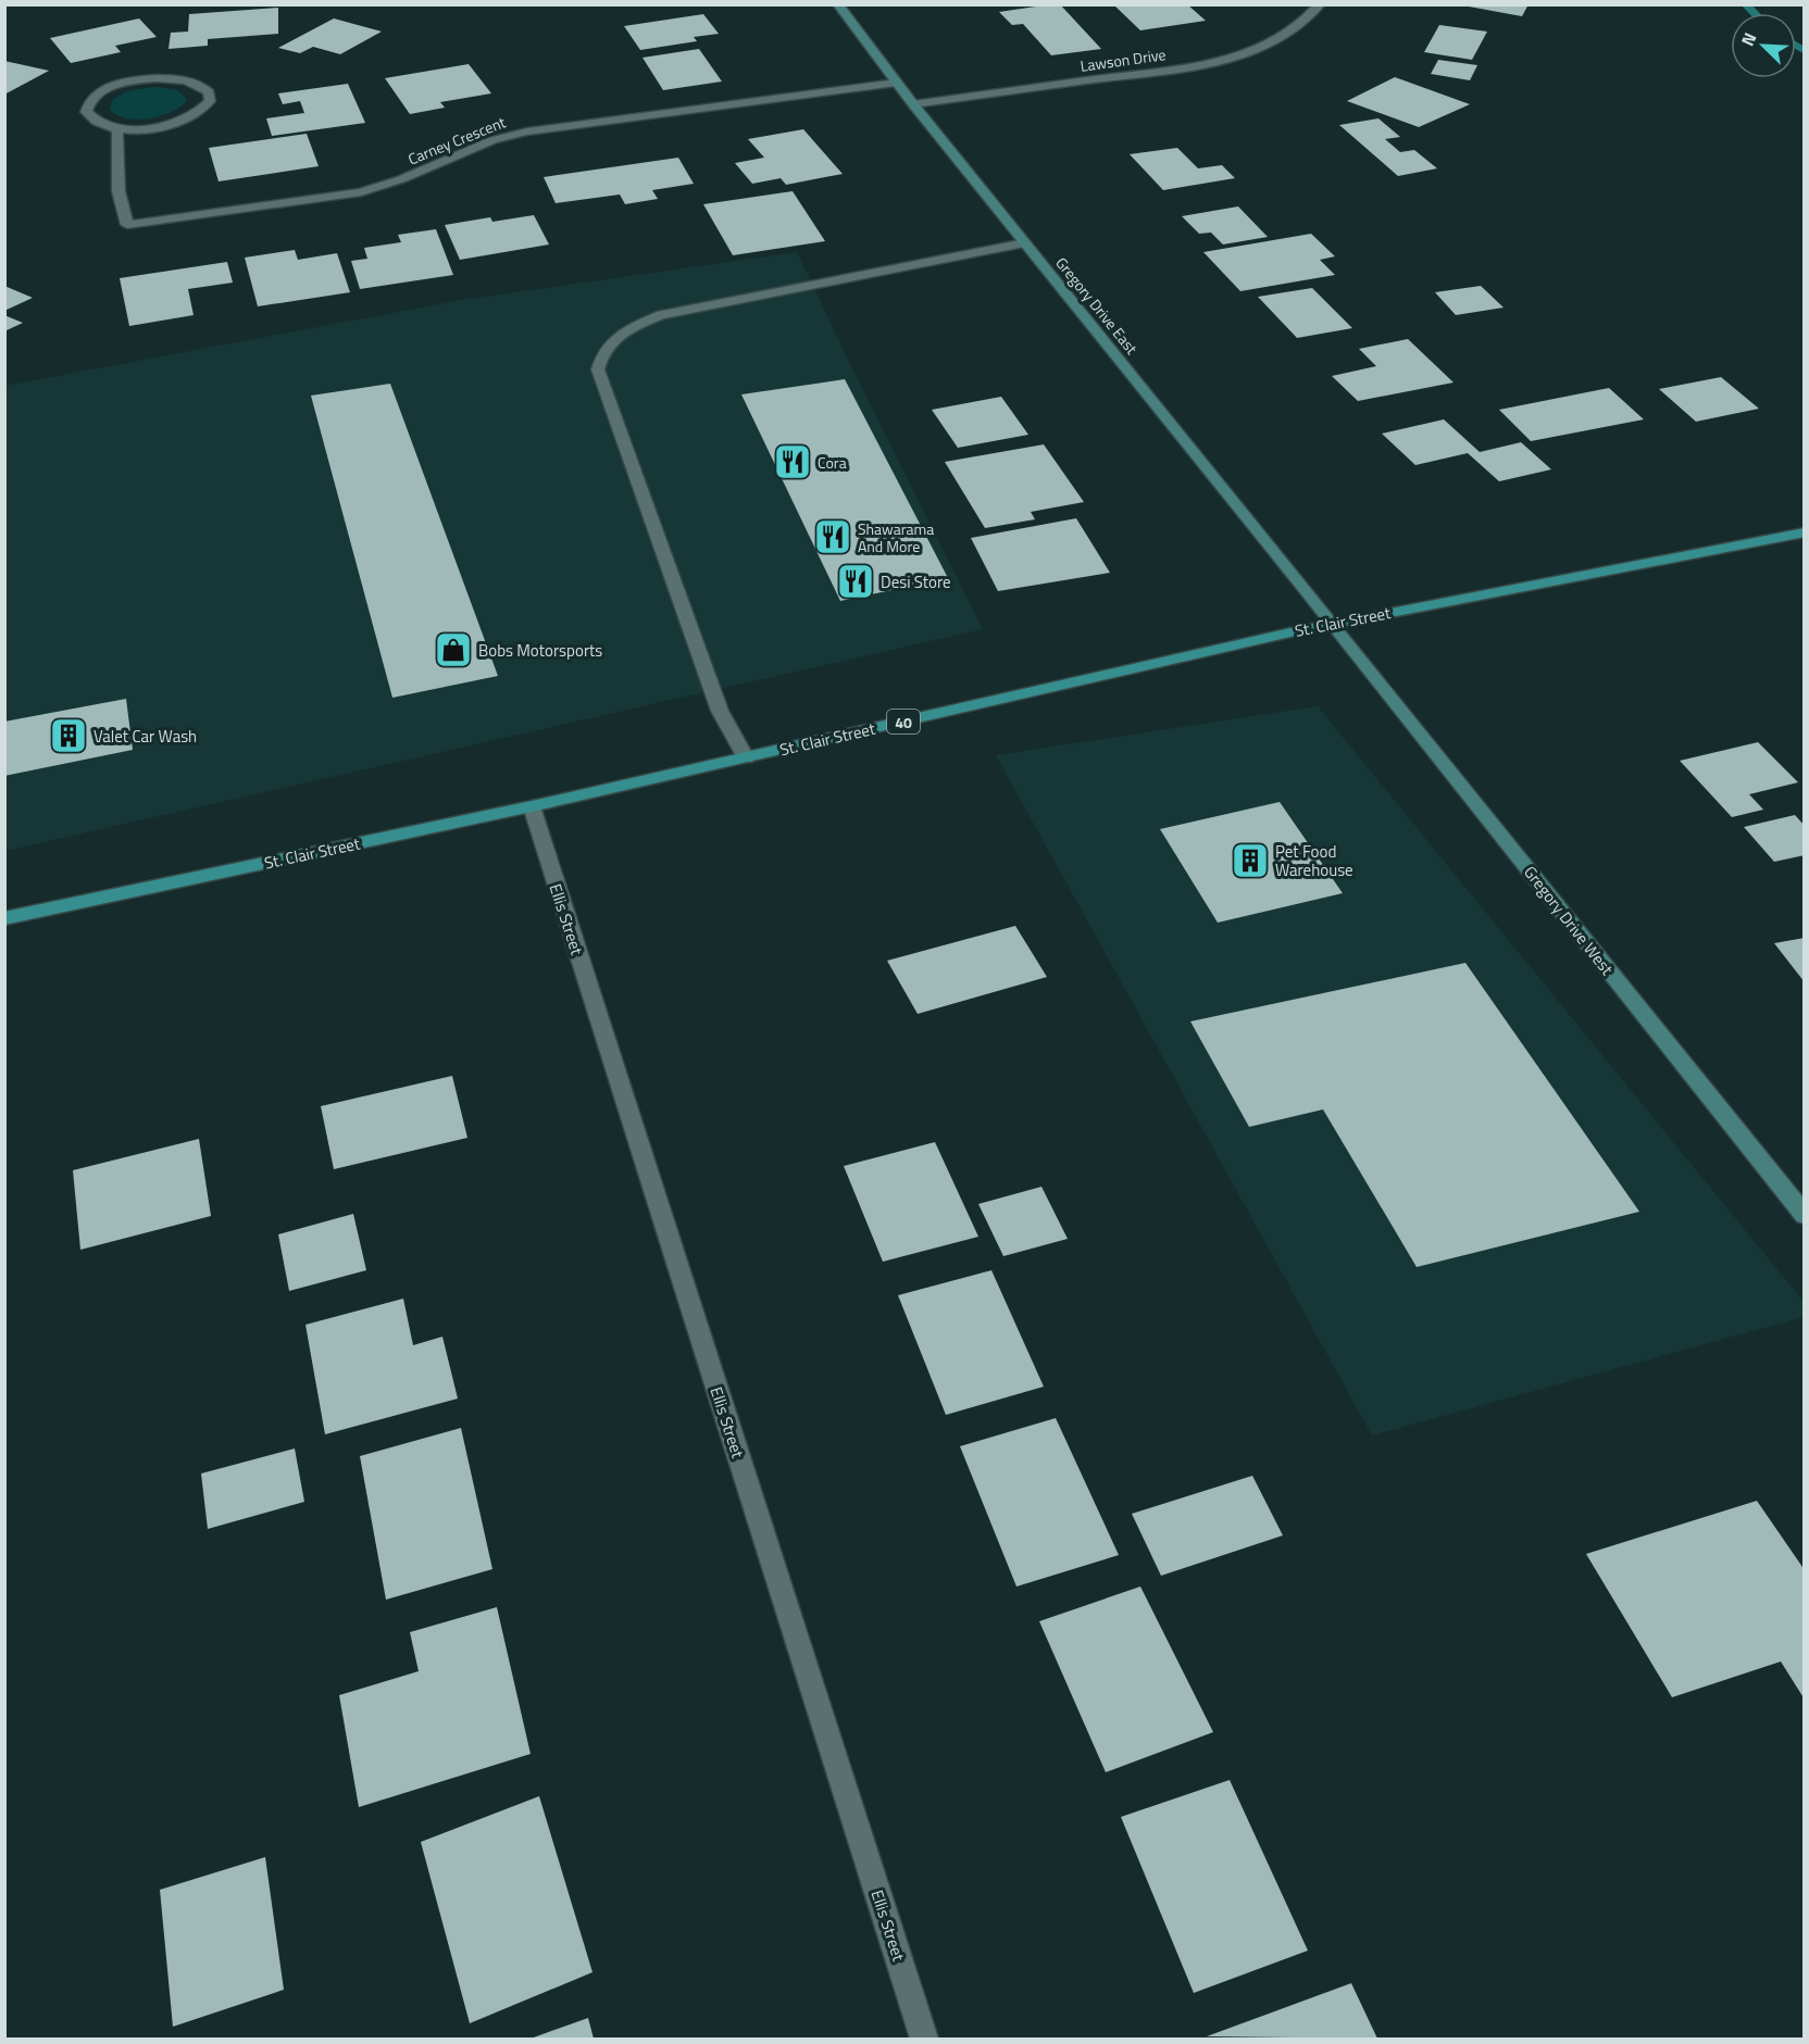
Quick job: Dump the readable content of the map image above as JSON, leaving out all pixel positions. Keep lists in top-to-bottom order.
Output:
{
  "streets": {
    "main road": ["St. Clair Street", "40"],
    "street": [
      "Lawson Drive",
      "Carney Crescent",
      "Gregory Drive East",
      "Ellis Street",
      "Gregory Drive West"
    ]
  },
  "crossings": [
    ["Lawson Drive", "Gregory Drive East"],
    ["Carney Crescent", "Gregory Drive East"],
    ["Gregory Drive East", "St. Clair Street"],
    ["Gregory Drive East", "Gregory Drive West"],
    ["St. Clair Street", "Ellis Street"],
    ["St. Clair Street", "Gregory Drive West"]
  ],
  "places": {
    "restaurant": ["Cora", "Shawarama And More", "Desi Store"],
    "shop": ["Bobs Motorsports"],
    "building": ["Valet Car Wash", "Pet Food Warehouse"]
  },
  "north": "top left"
}
